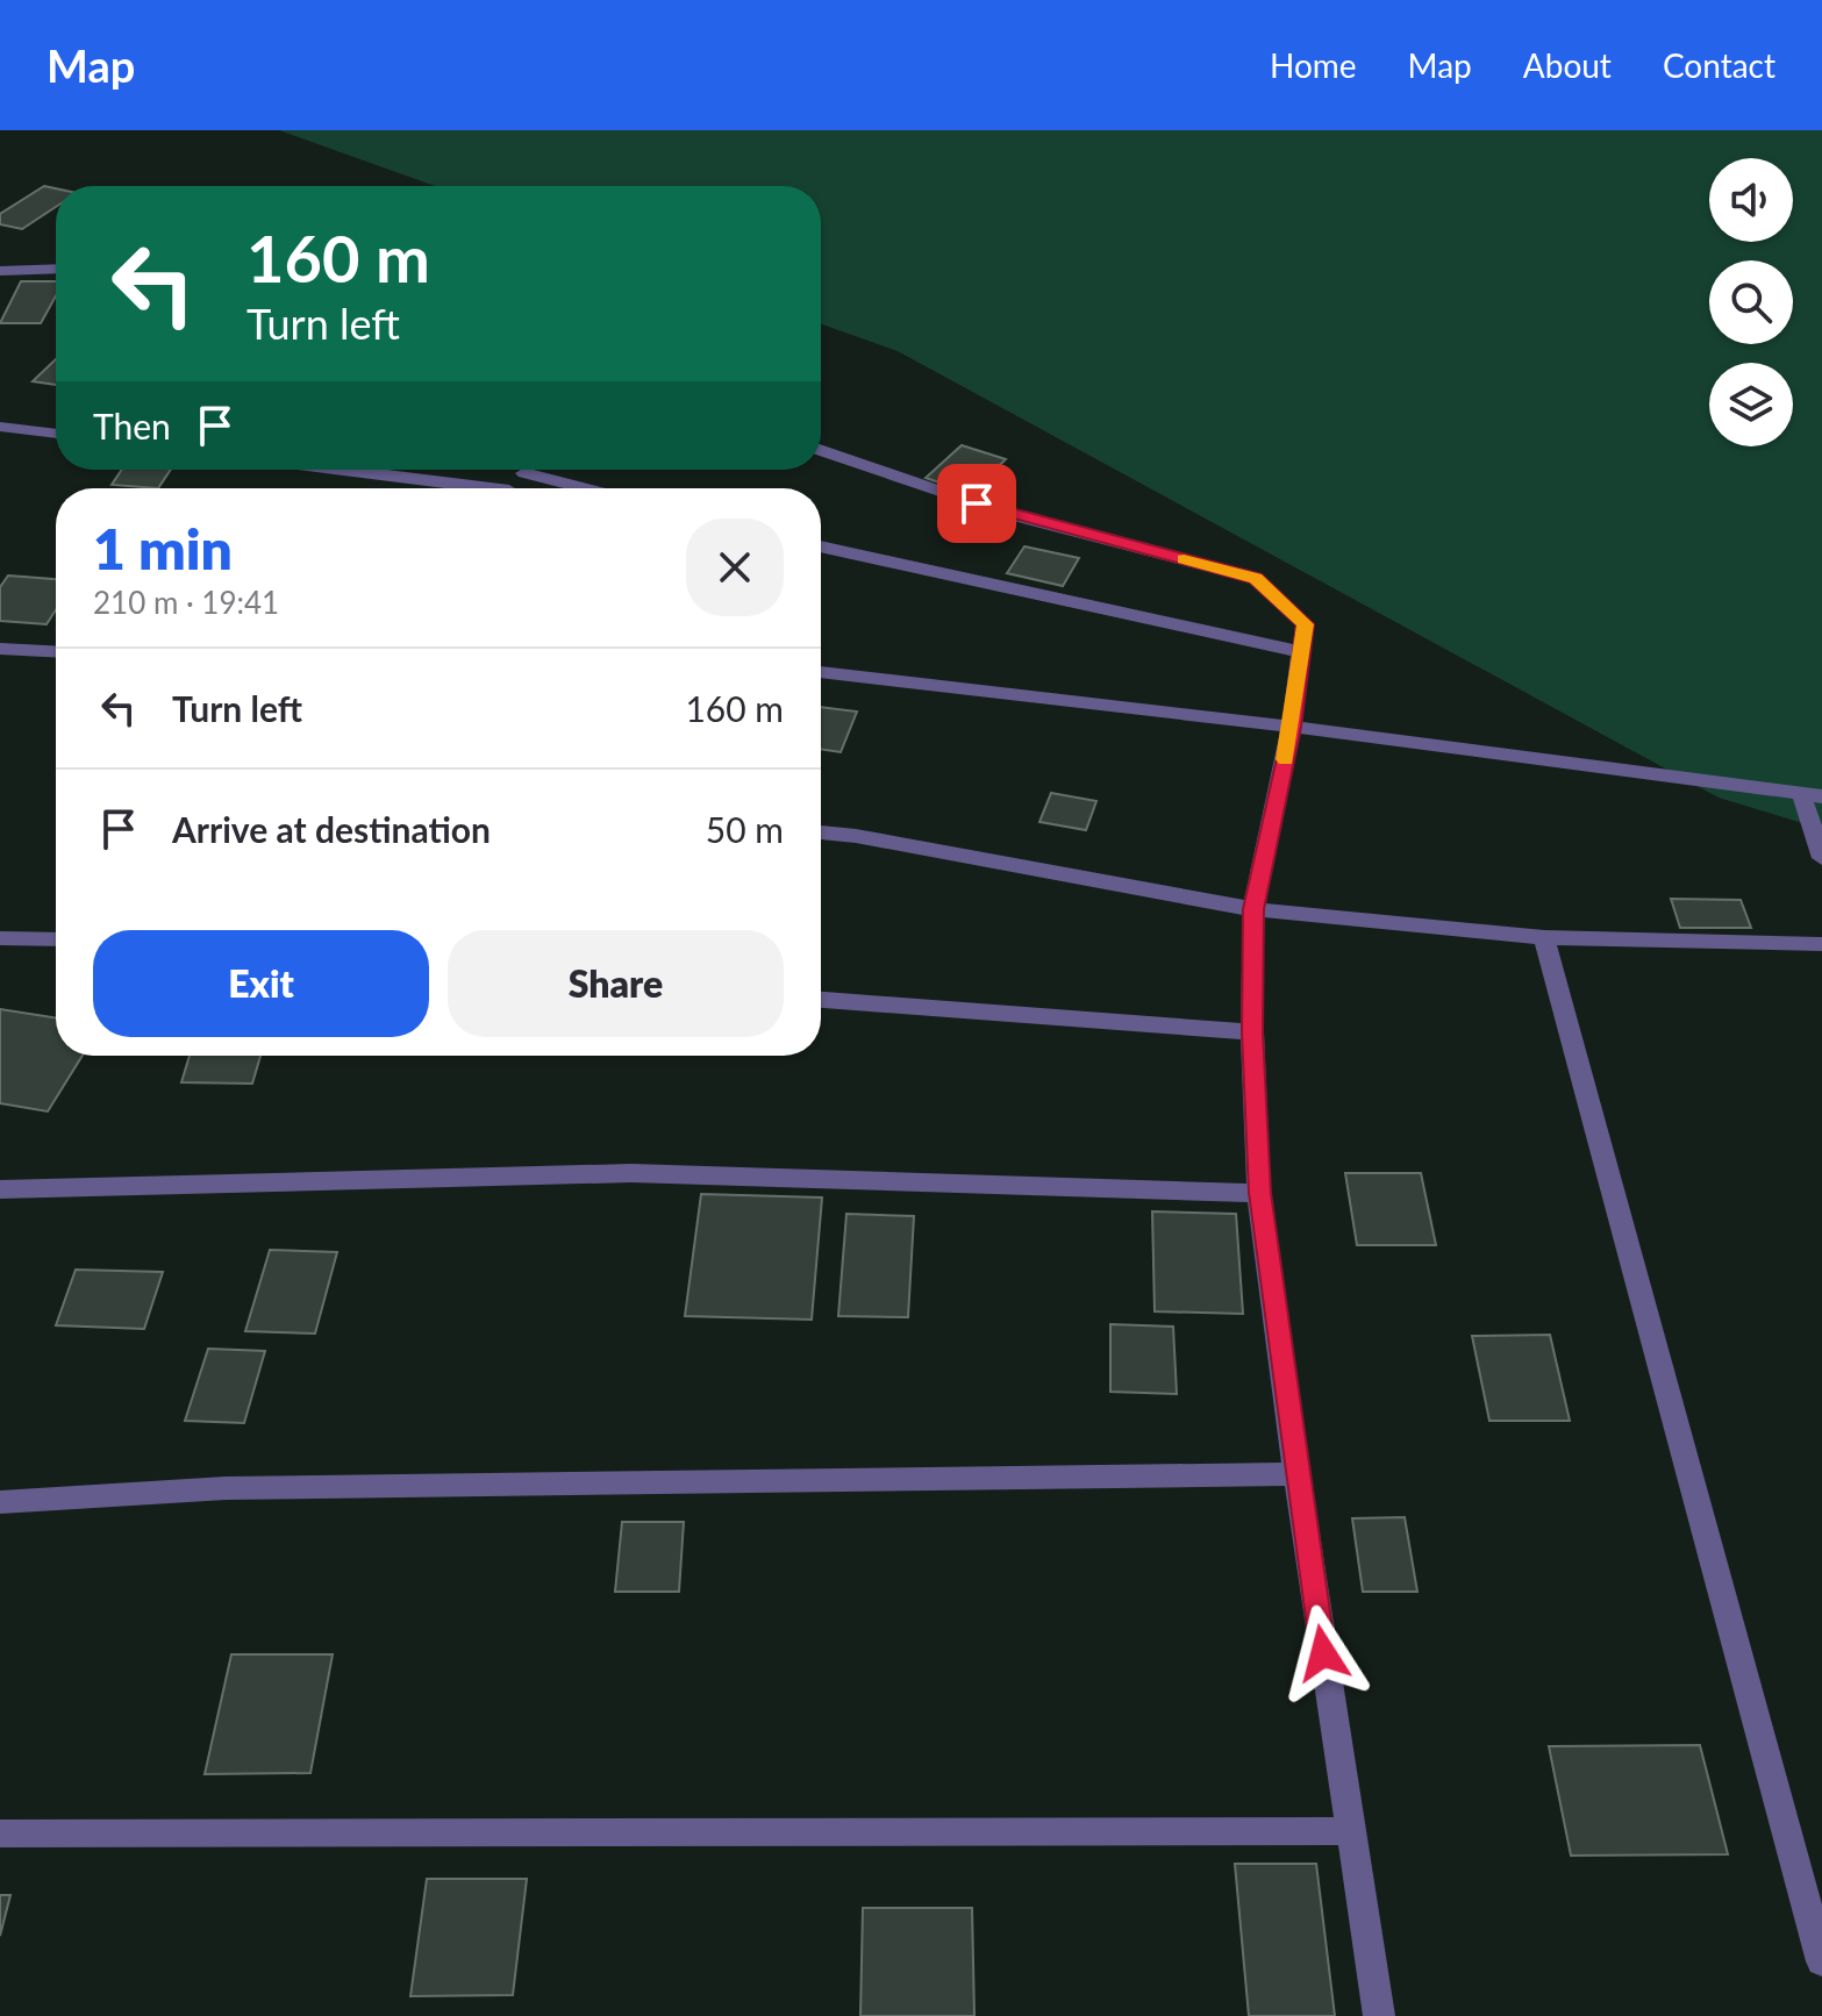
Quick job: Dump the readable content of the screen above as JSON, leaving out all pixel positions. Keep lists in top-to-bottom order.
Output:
{
  "page": {
    "header": "Map",
    "nav": [
      "Home",
      "Map",
      "About",
      "Contact"
    ],
    "turn": ["160 m", "Turn left"],
    "then": "Then",
    "heading": ["1 min", "210 m · 19:41"],
    "list": [
      {
        "name": "Turn left",
        "value": "160 m"
      },
      {
        "name": "Arrive at destination",
        "value": "50 m"
      }
    ],
    "buttons": ["Exit", "Share"]
  }
}
